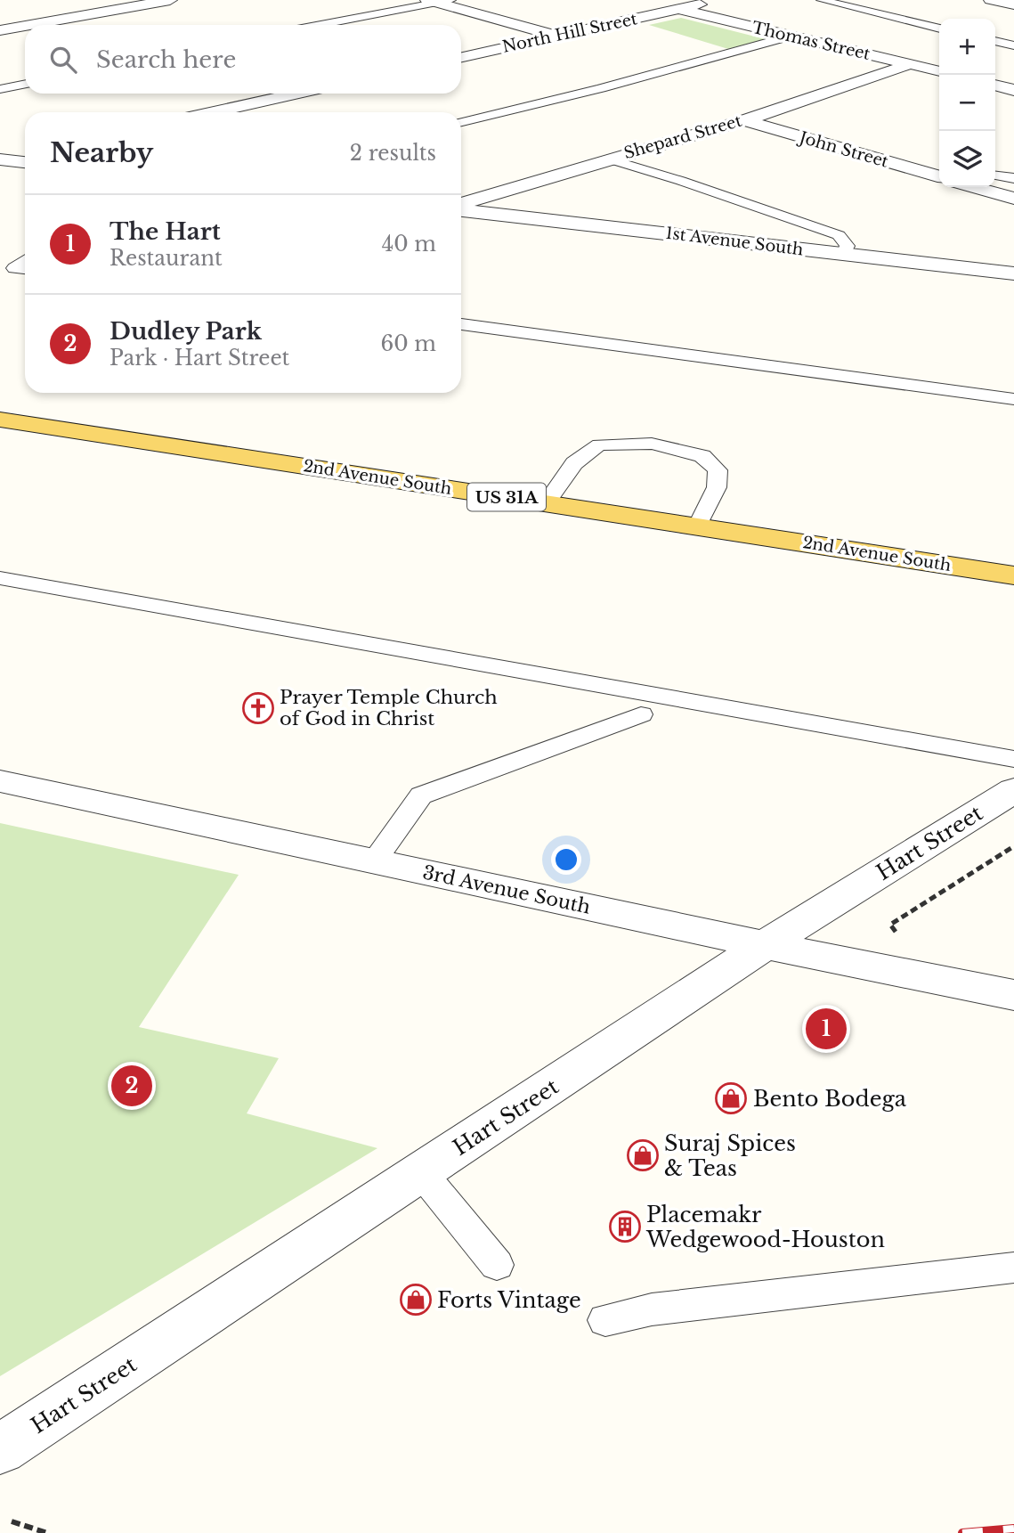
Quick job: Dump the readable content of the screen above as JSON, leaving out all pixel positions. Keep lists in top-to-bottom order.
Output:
{
  "streets": {
    "main road": ["2nd Avenue South", "US 31A"],
    "street": [
      "North Hill Street",
      "Thomas Street",
      "Shepard Street",
      "John Street",
      "1st Avenue South",
      "Hart Street",
      "3rd Avenue South"
    ]
  },
  "crossings": [
    ["North Hill Street", "Thomas Street"],
    ["Thomas Street", "Shepard Street"],
    ["Shepard Street", "John Street"],
    ["Hart Street", "3rd Avenue South"]
  ],
  "places": {
    "church": ["Prayer Temple Church of God in Christ"],
    "shop": ["Bento Bodega", "Suraj Spices & Teas", "Forts Vintage"],
    "building": ["Placemakr Wedgewood-Houston"]
  },
  "page": {
    "map_buttons": ["+", "−"],
    "search": "Search here",
    "heading": ["Nearby", "2 results"],
    "list": [
      {
        "mark": "1",
        "name": "The Hart",
        "note": "Restaurant",
        "value": "40 m"
      },
      {
        "mark": "2",
        "name": "Dudley Park",
        "note": "Park · Hart Street",
        "value": "60 m"
      }
    ],
    "pins": ["1", "2"]
  }
}
